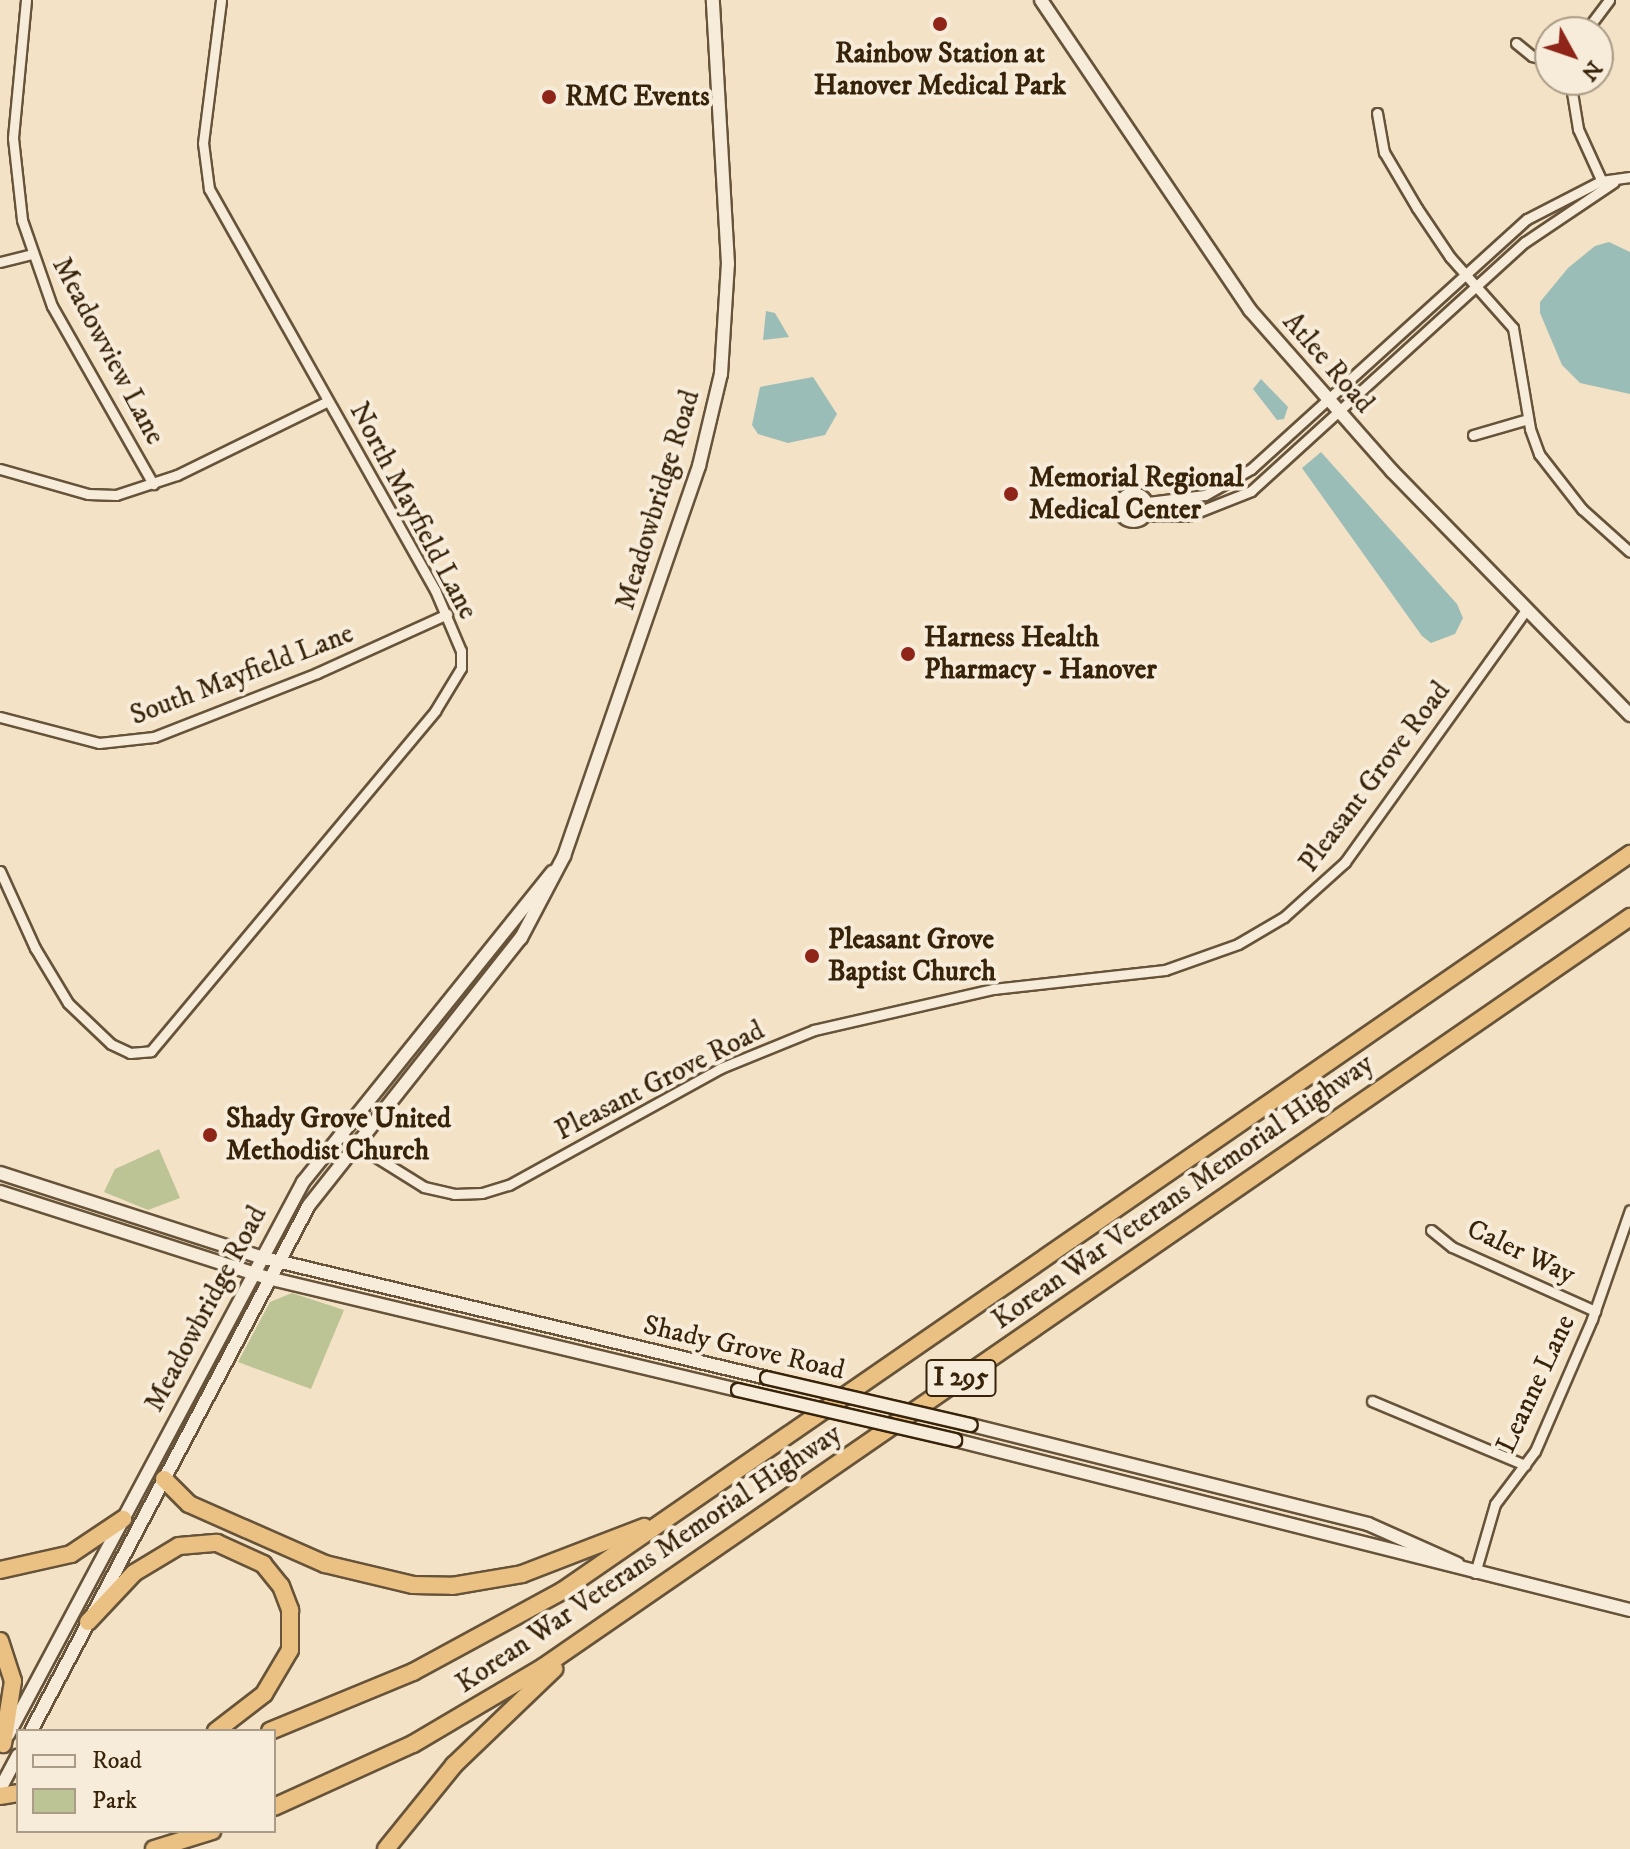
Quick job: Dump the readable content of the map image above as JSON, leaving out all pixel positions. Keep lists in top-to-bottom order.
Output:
{
  "streets": {
    "highway": ["Korean War Veterans Memorial Highway", "I 295"],
    "main road": ["Atlee Road", "Meadowbridge Road", "Shady Grove Road"],
    "street": [
      "Meadowview Lane",
      "North Mayfield Lane",
      "South Mayfield Lane",
      "Pleasant Grove Road",
      "Caler Way",
      "Leanne Lane"
    ]
  },
  "crossings": [
    ["Atlee Road", "Pleasant Grove Road"],
    ["Meadowbridge Road", "Pleasant Grove Road"],
    ["Meadowbridge Road", "Shady Grove Road"],
    ["North Mayfield Lane", "South Mayfield Lane"],
    ["Caler Way", "Leanne Lane"],
    ["Shady Grove Road", "Leanne Lane"]
  ],
  "places": [
    "Rainbow Station at Hanover Medical Park",
    "RMC Events",
    "Memorial Regional Medical Center",
    "Harness Health Pharmacy - Hanover",
    "Pleasant Grove Baptist Church",
    "Shady Grove United Methodist Church"
  ],
  "legend": ["Road", "Park"],
  "north": "bottom right"
}
